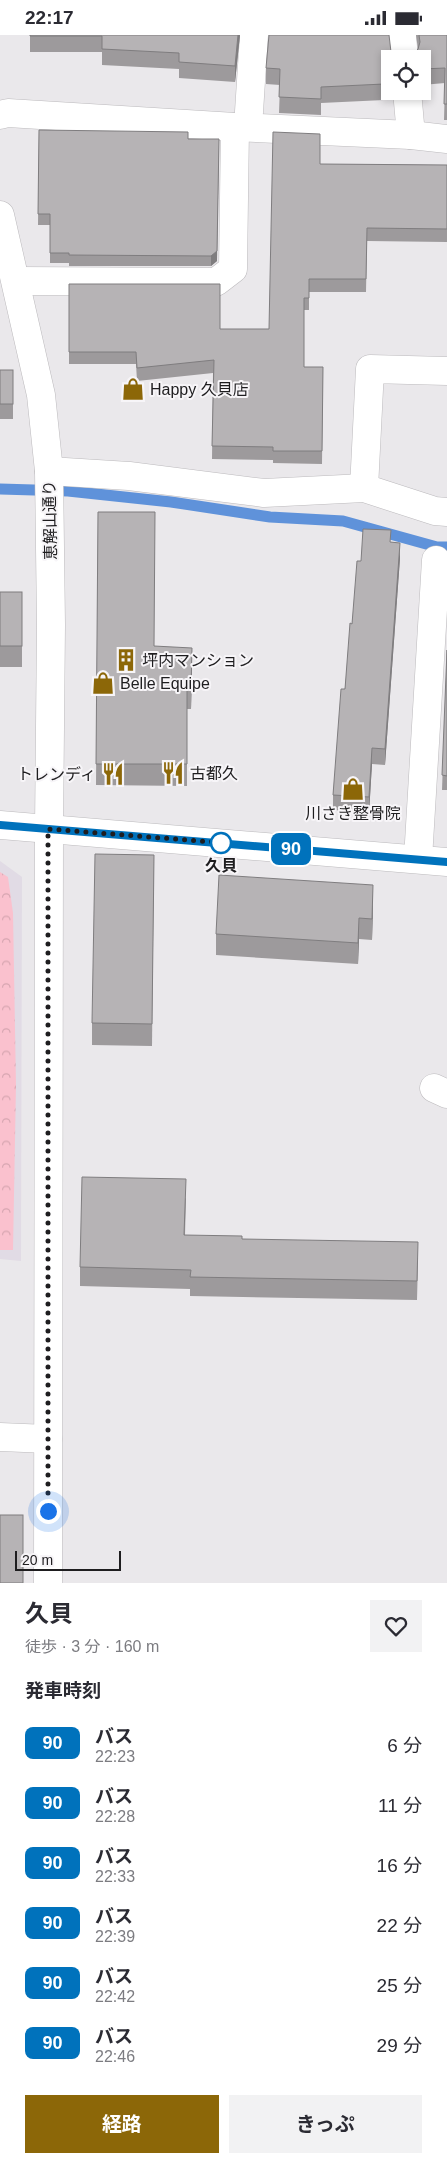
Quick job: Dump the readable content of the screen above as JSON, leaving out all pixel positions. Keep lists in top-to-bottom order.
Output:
{
  "streets": {
    "street": ["恵解山通り"]
  },
  "places": {
    "shop": ["Happy 久貝店", "Belle Equipe", "川さき整骨院"],
    "building": ["坪内マンション"],
    "restaurant": ["古都久", "トレンディ"],
    "other": ["久貝"]
  },
  "lines": ["bus line 90"],
  "scale_bar": "20 m",
  "page": {
    "status": "22:17",
    "on_map": "90",
    "scale": "20 m",
    "heading": [
      ["久貝", "徒歩 · 3 分 · 160 m"],
      "発車時刻"
    ],
    "list": [
      {
        "mark": "90",
        "name": "バス",
        "note": "22:23",
        "value": "6 分"
      },
      {
        "mark": "90",
        "name": "バス",
        "note": "22:28",
        "value": "11 分"
      },
      {
        "mark": "90",
        "name": "バス",
        "note": "22:33",
        "value": "16 分"
      },
      {
        "mark": "90",
        "name": "バス",
        "note": "22:39",
        "value": "22 分"
      },
      {
        "mark": "90",
        "name": "バス",
        "note": "22:42",
        "value": "25 分"
      },
      {
        "mark": "90",
        "name": "バス",
        "note": "22:46",
        "value": "29 分"
      }
    ],
    "buttons": ["経路", "きっぷ"]
  }
}
